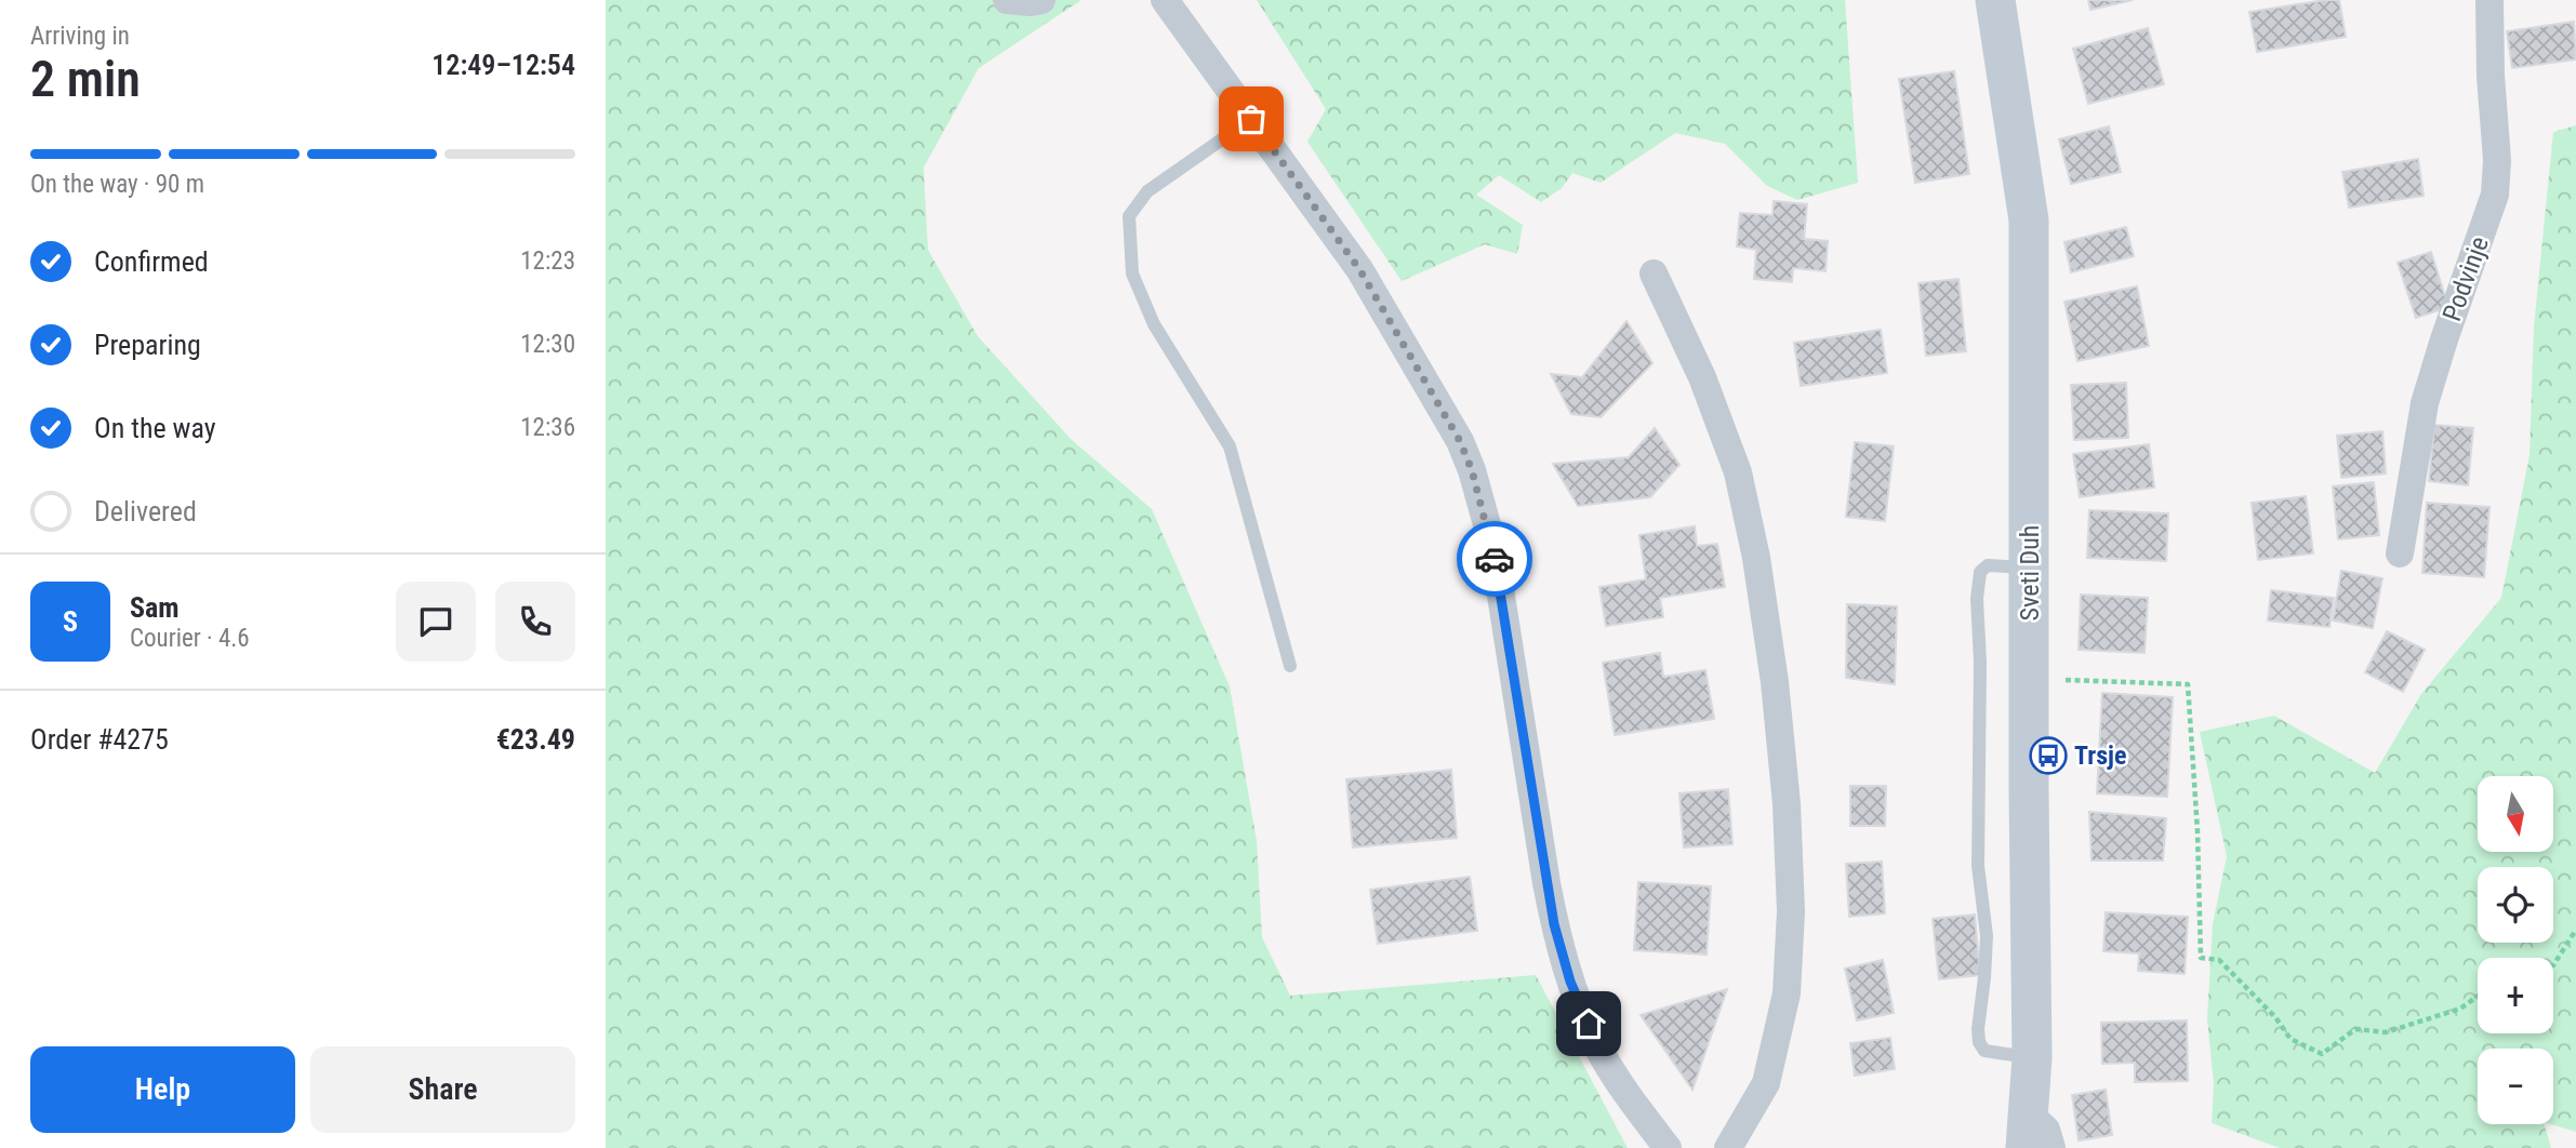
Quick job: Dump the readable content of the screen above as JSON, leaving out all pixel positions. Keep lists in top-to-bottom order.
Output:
{
  "streets": {
    "main road": ["Sveti Duh"],
    "street": ["Podvinje"]
  },
  "places": {
    "bus stop": ["Trsje"]
  },
  "north": "bottom",
  "page": {
    "heading": ["2 min", "Arriving in", "12:49–12:54"],
    "panel": [
      "Sam",
      "Courier · 4.6",
      "Order #4275",
      "€23.49"
    ],
    "bar": "On the way · 90 m",
    "list": [
      ["Confirmed", "12:23"],
      ["Preparing", "12:30"],
      ["On the way", "12:36"],
      "Delivered"
    ],
    "round": "S",
    "map_buttons": ["+", "−"],
    "buttons": ["Help", "Share"]
  }
}
